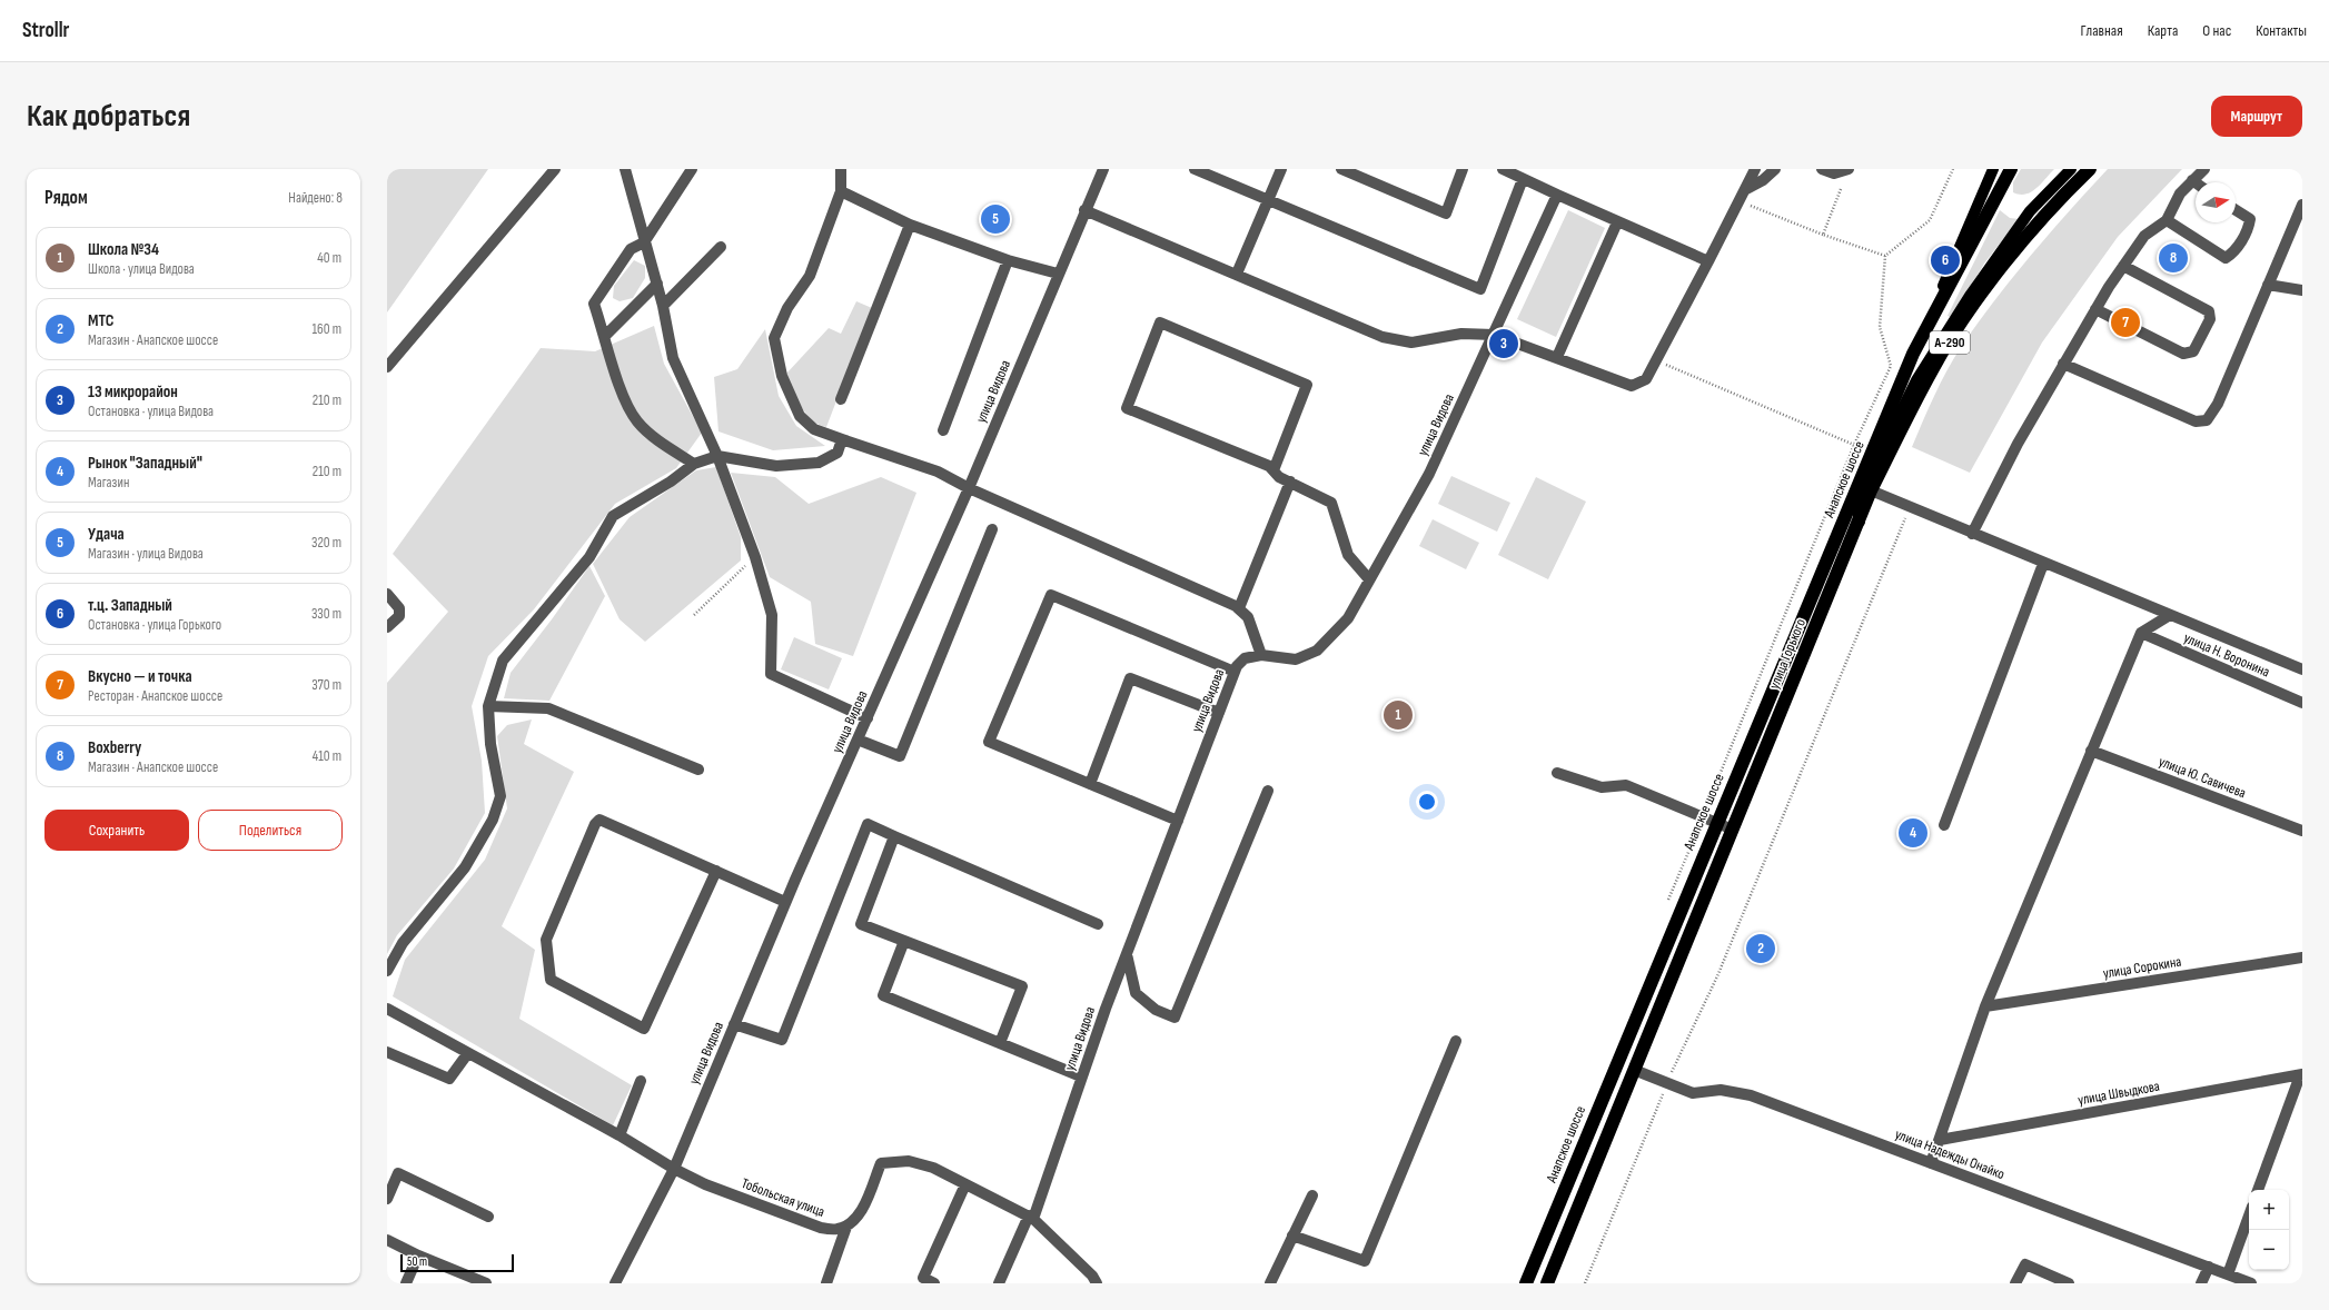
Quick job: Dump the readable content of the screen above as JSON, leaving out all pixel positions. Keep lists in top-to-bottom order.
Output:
{
  "streets": {
    "highway": ["А-290", "Анапское шоссе", "улица Горького"],
    "street": [
      "улица Видова",
      "улица Н. Воронина",
      "улица Ю. Савичева",
      "улица Сорокина",
      "улица Швыдкова",
      "улица Надежды Онайко",
      "Тобольская улица"
    ]
  },
  "crossings": [
    ["А-290", "Анапское шоссе"],
    ["А-290", "улица Горького"],
    ["улица Видова", "Тобольская улица"]
  ],
  "scale_bar": "50 m",
  "north": "right",
  "page": {
    "header": "Strollr",
    "nav": [
      "Главная",
      "Карта",
      "О нас",
      "Контакты"
    ],
    "buttons": [
      "Маршрут",
      ["Сохранить", "Поделиться"]
    ],
    "title": "Как добраться",
    "heading": ["Рядом", "Найдено: 8"],
    "pins": [
      "5",
      "8",
      "6",
      "7",
      "3",
      "1",
      "4",
      "2"
    ],
    "list": [
      {
        "mark": "1",
        "name": "Школа №34",
        "note": "Школа · улица Видова",
        "value": "40 m"
      },
      {
        "mark": "2",
        "name": "МТС",
        "note": "Магазин · Анапское шоссе",
        "value": "160 m"
      },
      {
        "mark": "3",
        "name": "13 микрорайон",
        "note": "Остановка · улица Видова",
        "value": "210 m"
      },
      {
        "mark": "4",
        "name": "Рынок \"Западный\"",
        "note": "Магазин",
        "value": "210 m"
      },
      {
        "mark": "5",
        "name": "Удача",
        "note": "Магазин · улица Видова",
        "value": "320 m"
      },
      {
        "mark": "6",
        "name": "т.ц. Западный",
        "note": "Остановка · улица Горького",
        "value": "330 m"
      },
      {
        "mark": "7",
        "name": "Вкусно — и точка",
        "note": "Ресторан · Анапское шоссе",
        "value": "370 m"
      },
      {
        "mark": "8",
        "name": "Boxberry",
        "note": "Магазин · Анапское шоссе",
        "value": "410 m"
      }
    ],
    "map_buttons": ["+", "−"],
    "scale": "50 m"
  }
}
